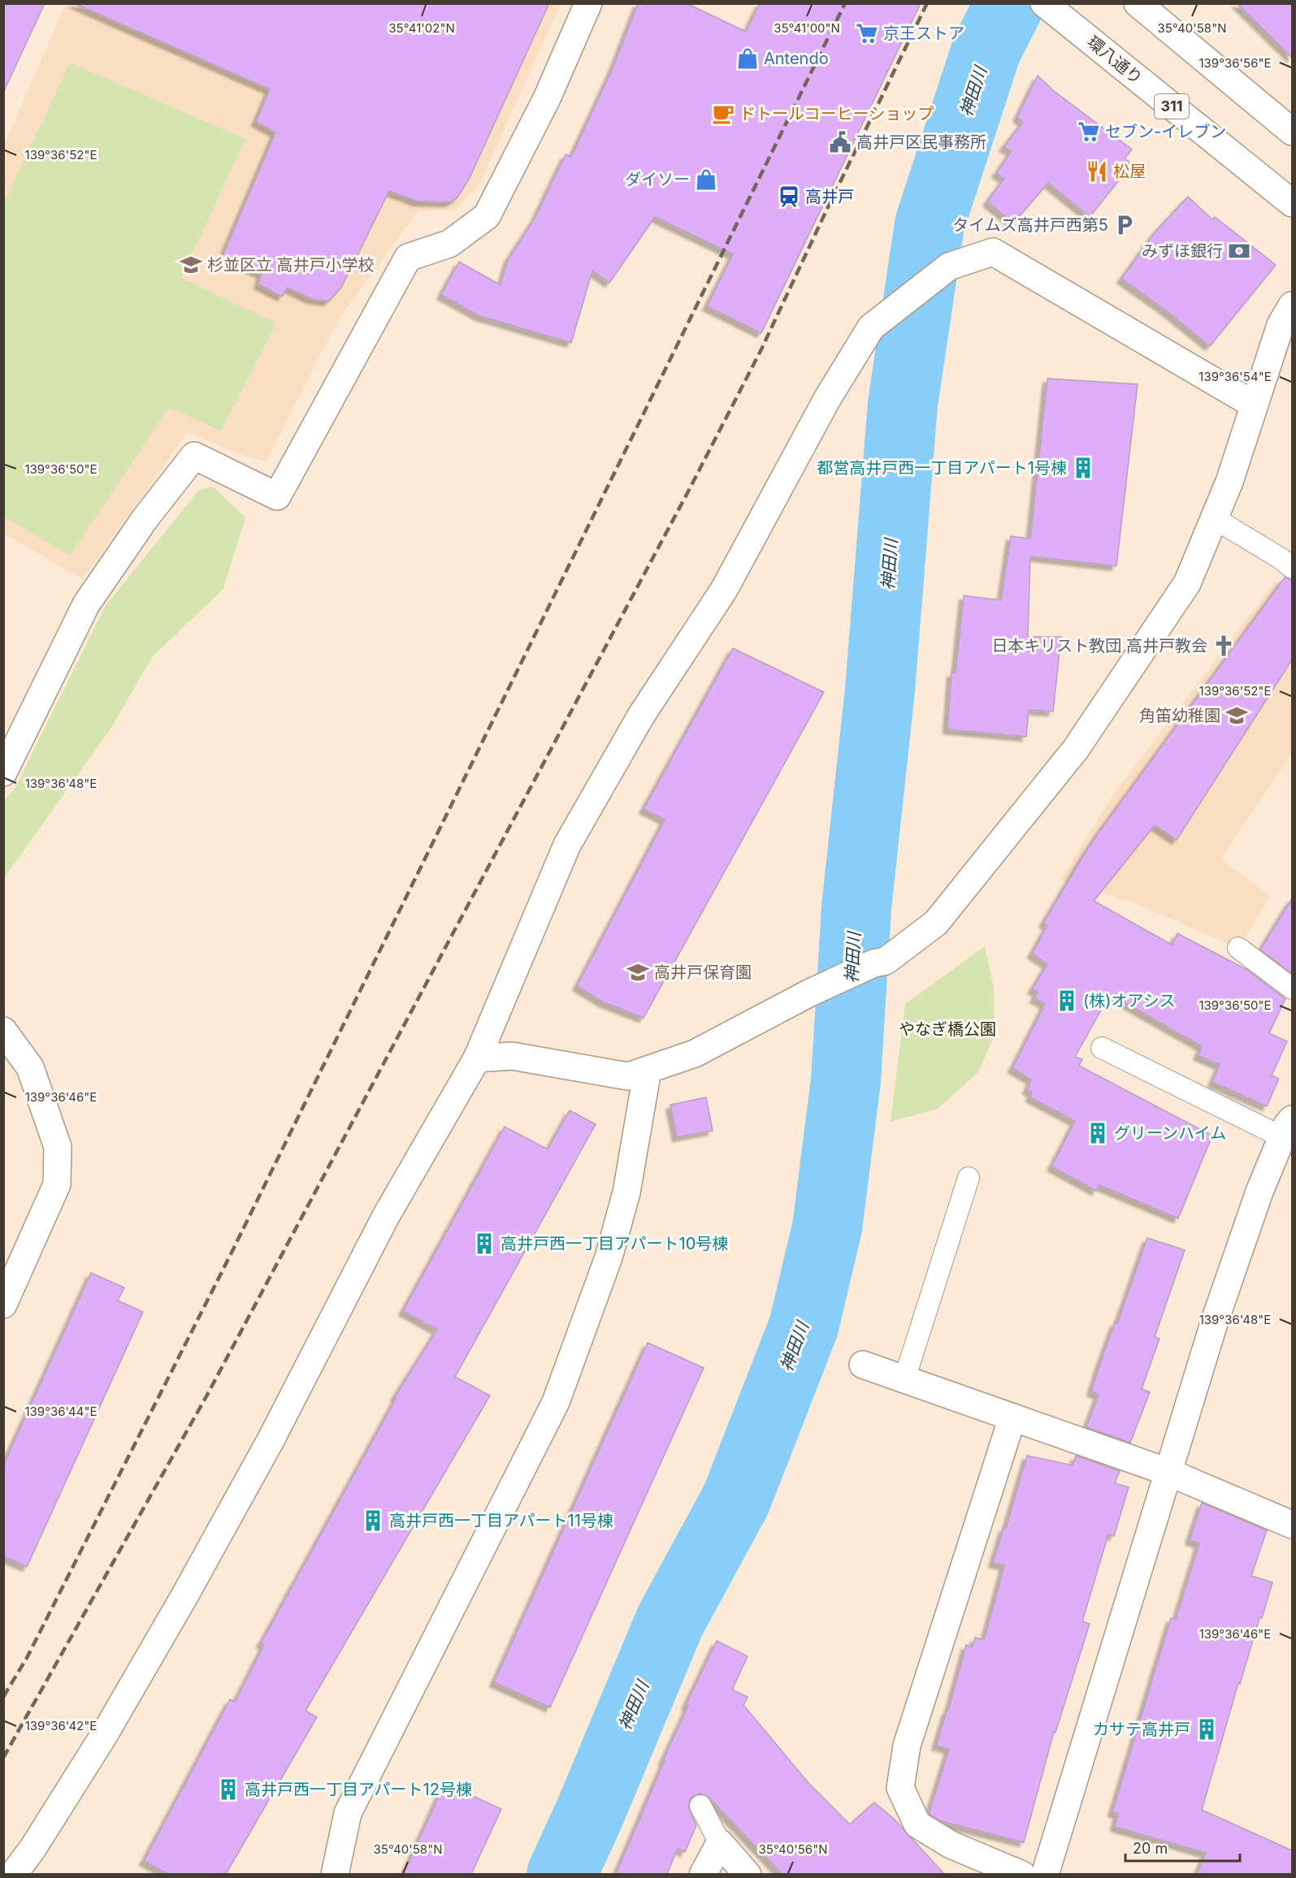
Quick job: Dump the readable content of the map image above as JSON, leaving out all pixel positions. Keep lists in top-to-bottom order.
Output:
{
  "streets": {
    "street": ["環八通り", "311"]
  },
  "water": ["神田川"],
  "parks": ["やなぎ橋公園"],
  "places": {
    "supermarket": ["京王ストア", "セブン-イレブン"],
    "shop": ["Antendo", "ダイソー"],
    "cafe": ["ドトールコーヒーショップ"],
    "public building": ["高井戸区民事務所"],
    "restaurant": ["松屋"],
    "station": ["高井戸"],
    "parking": ["タイムズ高井戸西第5"],
    "bank": ["みずほ銀行"],
    "school or university": ["杉並区立 高井戸小学校", "角笛幼稚園", "高井戸保育園"],
    "building": [
      "都営高井戸西一丁目アパート1号棟",
      "(株)オアシス",
      "グリーンハイム",
      "高井戸西一丁目アパート10号棟",
      "高井戸西一丁目アパート11号棟",
      "カサテ高井戸",
      "高井戸西一丁目アパート12号棟"
    ],
    "church": ["日本キリスト教団 高井戸教会"]
  },
  "scale_bar": "20 m",
  "coordinates": [
    "35°41'02\"N",
    "35°41'00\"N",
    "35°40'58\"N",
    "139°36'56\"E",
    "139°36'52\"E",
    "139°36'54\"E",
    "139°36'50\"E",
    "139°36'48\"E",
    "139°36'46\"E",
    "139°36'44\"E",
    "139°36'42\"E",
    "35°40'56\"N"
  ]
}
